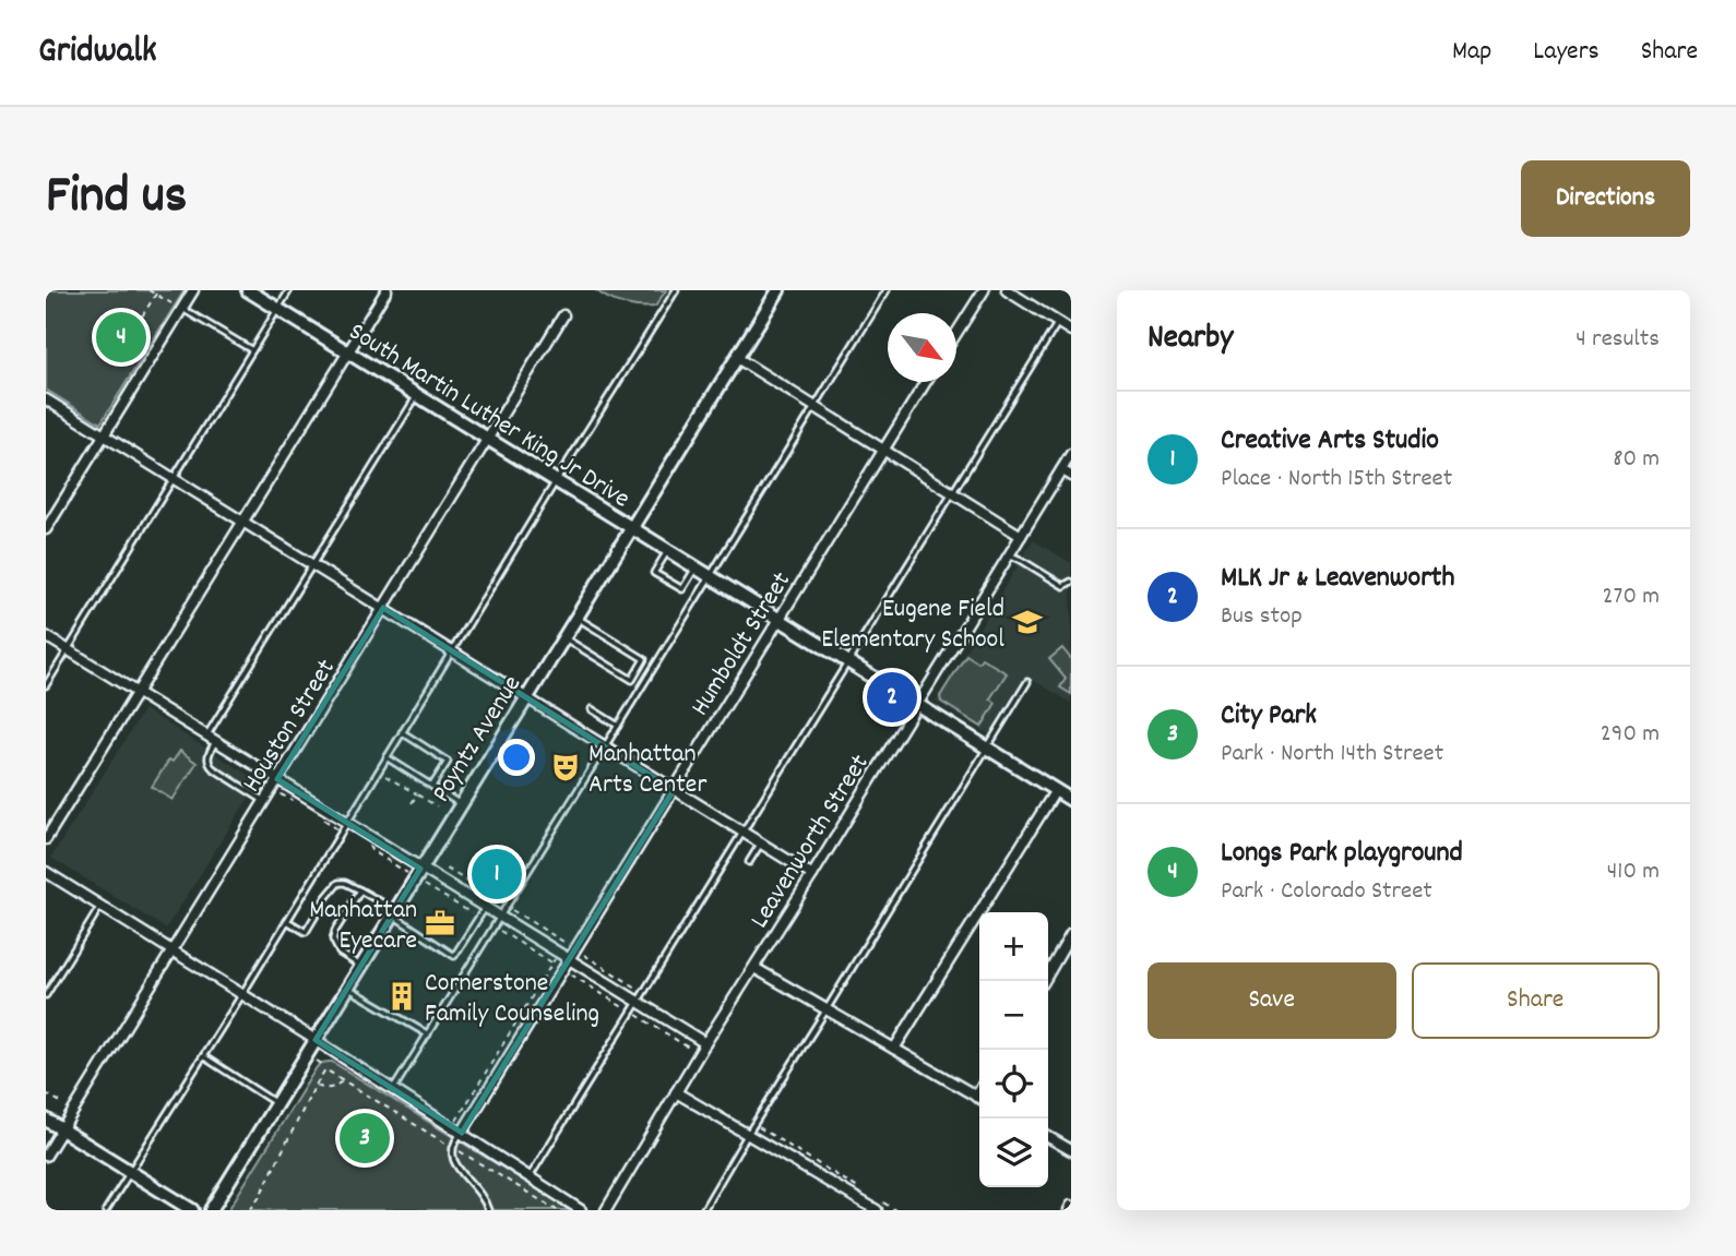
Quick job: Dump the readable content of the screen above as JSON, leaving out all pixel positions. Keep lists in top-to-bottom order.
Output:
{
  "streets": {
    "street": [
      "South Martin Luther King Jr Drive",
      "Humboldt Street",
      "Houston Street",
      "Poyntz Avenue",
      "Leavenworth Street"
    ]
  },
  "crossings": [
    ["South Martin Luther King Jr Drive", "Humboldt Street"],
    ["South Martin Luther King Jr Drive", "Houston Street"],
    ["South Martin Luther King Jr Drive", "Poyntz Avenue"],
    ["South Martin Luther King Jr Drive", "Leavenworth Street"]
  ],
  "places": {
    "school or university": ["Eugene Field Elementary School"],
    "theatre": ["Manhattan Arts Center"],
    "office": ["Manhattan Eyecare"],
    "building": ["Cornerstone Family Counseling"]
  },
  "north": "bottom right",
  "page": {
    "header": "Gridwalk",
    "nav": ["Map", "Layers", "Share"],
    "title": "Find us",
    "buttons": [
      "Directions",
      ["Save", "Share"]
    ],
    "heading": ["Nearby", "4 results"],
    "pins": [
      "4",
      "2",
      "1",
      "3"
    ],
    "list": [
      {
        "mark": "1",
        "name": "Creative Arts Studio",
        "note": "Place · North 15th Street",
        "value": "80 m"
      },
      {
        "mark": "2",
        "name": "MLK Jr & Leavenworth",
        "note": "Bus stop",
        "value": "270 m"
      },
      {
        "mark": "3",
        "name": "City Park",
        "note": "Park · North 14th Street",
        "value": "290 m"
      },
      {
        "mark": "4",
        "name": "Longs Park playground",
        "note": "Park · Colorado Street",
        "value": "410 m"
      }
    ],
    "map_buttons": ["+", "−"]
  }
}
